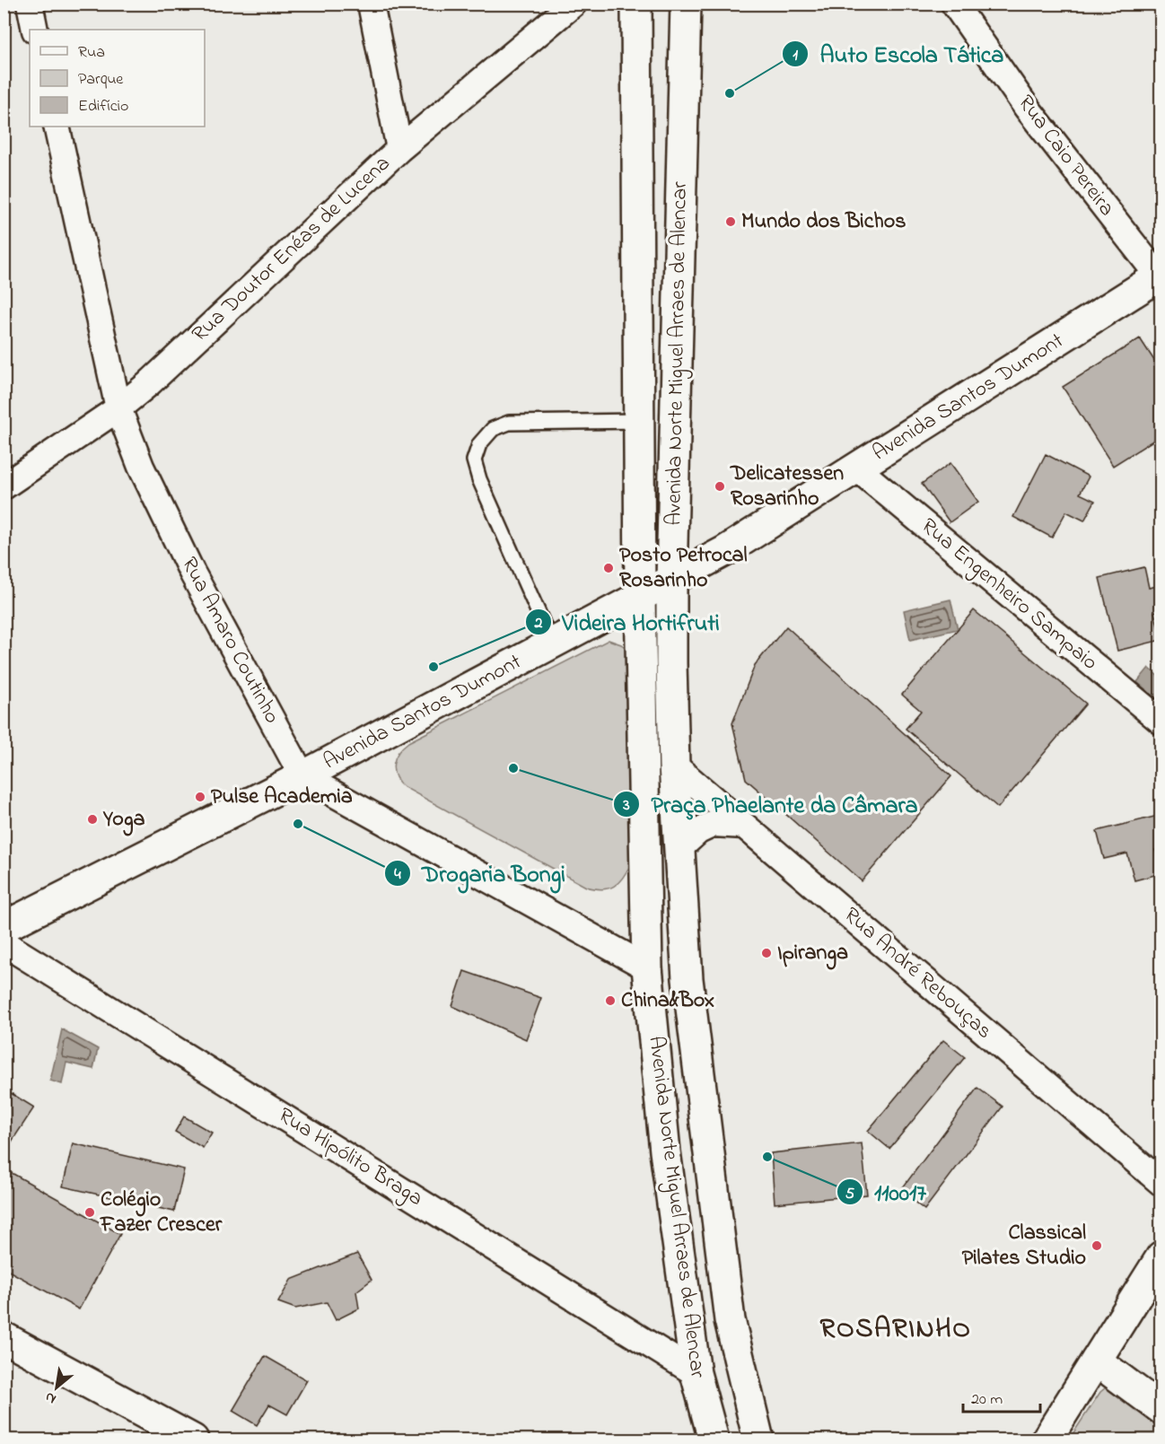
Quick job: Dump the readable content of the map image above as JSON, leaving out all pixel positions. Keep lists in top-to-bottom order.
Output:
{
  "streets": {
    "main road": ["Avenida Norte Miguel Arraes de Alencar", "Avenida Santos Dumont"],
    "street": [
      "Rua Caio Pereira",
      "Rua Doutor Enéas de Lucena",
      "Rua Engenheiro Sampaio",
      "Rua Amaro Coutinho",
      "Rua André Rebouças",
      "Rua Hipólito Braga"
    ]
  },
  "crossings": [
    ["Rua Caio Pereira", "Avenida Santos Dumont"],
    ["Rua Doutor Enéas de Lucena", "Rua Amaro Coutinho"],
    ["Avenida Norte Miguel Arraes de Alencar", "Avenida Santos Dumont"],
    ["Avenida Norte Miguel Arraes de Alencar", "Rua André Rebouças"],
    ["Avenida Norte Miguel Arraes de Alencar", "Rua Hipólito Braga"],
    ["Avenida Santos Dumont", "Rua Engenheiro Sampaio"],
    ["Avenida Santos Dumont", "Rua Amaro Coutinho"]
  ],
  "districts": ["ROSARINHO"],
  "places": [
    "Auto Escola Tática",
    "Mundo dos Bichos",
    "Delicatessen Rosarinho",
    "Posto Petrocal Rosarinho",
    "Videira Hortifruti",
    "Praça Phaelante da Câmara",
    "Pulse Academia",
    "Yoga",
    "Drogaria Bongi",
    "Ipiranga",
    "China&Box",
    "110017",
    "Colégio Fazer Crescer",
    "Classical Pilates Studio"
  ],
  "legend": ["Rua", "Parque", "Edifício"],
  "scale_bar": "20 m",
  "north": "bottom left"
}
